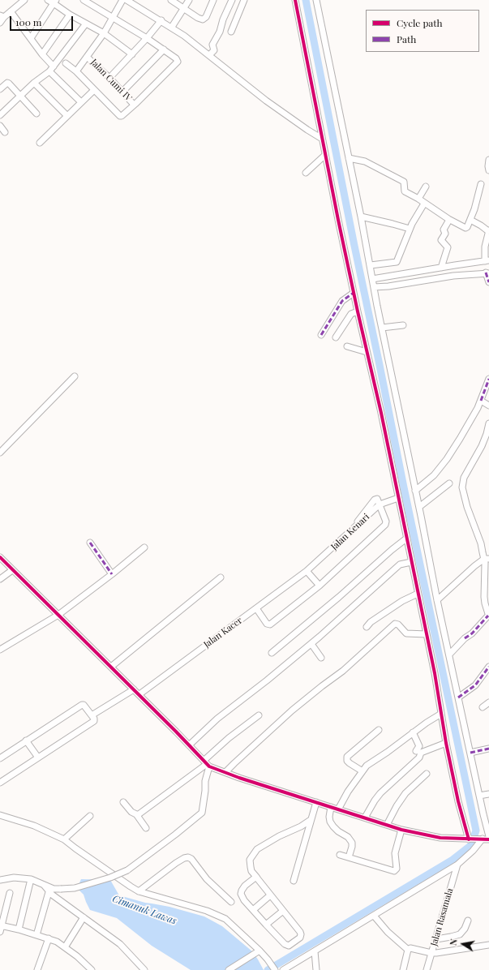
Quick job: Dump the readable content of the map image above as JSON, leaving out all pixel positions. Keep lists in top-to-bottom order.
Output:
{
  "streets": {
    "street": [
      "Jalan Cumi IV",
      "Jalan Kenari",
      "Jalan Kacer",
      "Jalan Rasamala"
    ]
  },
  "crossings": [
    ["Jalan Kenari", "Jalan Kacer"]
  ],
  "water": ["Cimanuk Lawas"],
  "legend": ["Cycle path", "Path"],
  "scale_bar": "100 m",
  "north": "left"
}
